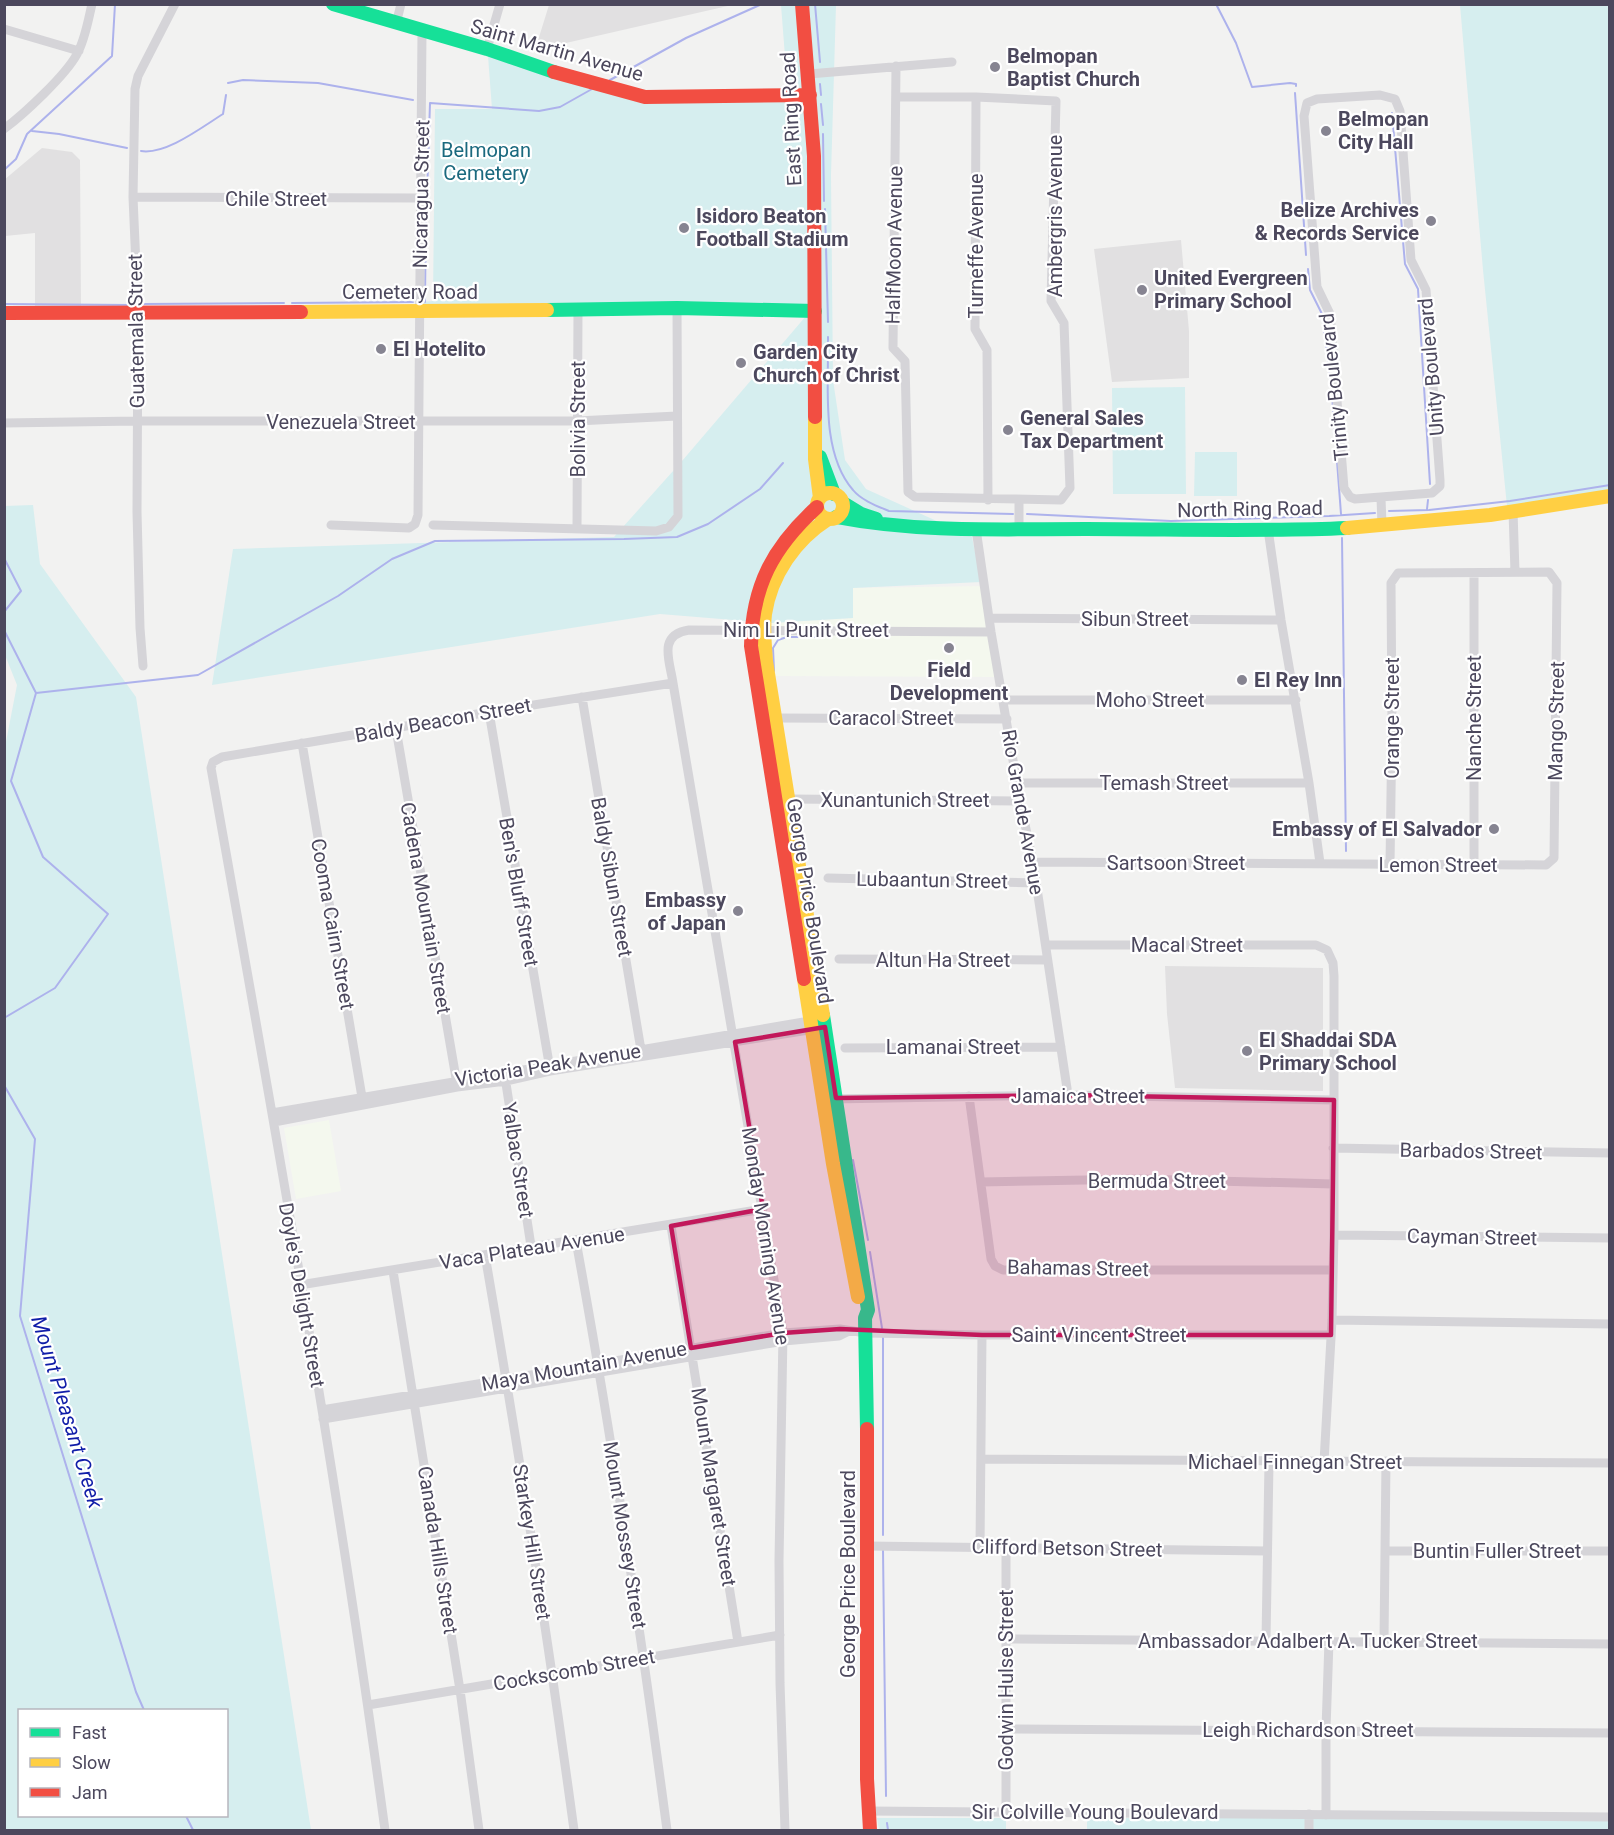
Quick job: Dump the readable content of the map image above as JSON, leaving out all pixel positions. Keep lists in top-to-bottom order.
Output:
{
  "streets": {
    "main road": [
      "Saint Martin Avenue",
      "East Ring Road",
      "Cemetery Road",
      "North Ring Road",
      "George Price Boulevard"
    ],
    "street": [
      "Nicaragua Street",
      "Chile Street",
      "Ambergris Avenue",
      "HalfMoon Avenue",
      "Turneffe Avenue",
      "Guatemala Street",
      "Unity Boulevard",
      "Trinity Boulevard",
      "Bolivia Street",
      "Venezuela Street",
      "Sibun Street",
      "Nim Li Punit Street",
      "Moho Street",
      "Caracol Street",
      "Orange Street",
      "Nanche Street",
      "Baldy Beacon Street",
      "Mango Street",
      "Temash Street",
      "Xunantunich Street",
      "Rio Grande Avenue",
      "Sartsoon Street",
      "Lemon Street",
      "Baldy Sibun Street",
      "Lubaantun Street",
      "Ben's Bluff Street",
      "Cadena Mountain Street",
      "Cooma Cairn Street",
      "Macal Street",
      "Altun Ha Street",
      "Lamanai Street",
      "Victoria Peak Avenue",
      "Jamaica Street",
      "Barbados Street",
      "Yalbac Street",
      "Bermuda Street",
      "Monday Morning Avenue",
      "Cayman Street",
      "Vaca Plateau Avenue",
      "Bahamas Street",
      "Doyle's Delight Street",
      "Saint Vincent Street",
      "Maya Mountain Avenue",
      "Michael Finnegan Street",
      "Mount Margaret Street",
      "Mount Mossey Street",
      "Starkey Hill Street",
      "Clifford Betson Street",
      "Canada Hills Street",
      "Buntin Fuller Street",
      "Ambassador Adalbert A. Tucker Street",
      "Cockscomb Street",
      "Godwin Hulse Street",
      "Leigh Richardson Street",
      "Sir Colville Young Boulevard"
    ]
  },
  "crossings": [
    ["Saint Martin Avenue", "East Ring Road"],
    ["Saint Martin Avenue", "Nicaragua Street"],
    ["East Ring Road", "Cemetery Road"],
    ["East Ring Road", "North Ring Road"],
    ["East Ring Road", "George Price Boulevard"],
    ["Nicaragua Street", "Chile Street"],
    ["Nicaragua Street", "Cemetery Road"],
    ["Nicaragua Street", "Venezuela Street"],
    ["Chile Street", "Guatemala Street"],
    ["Ambergris Avenue", "HalfMoon Avenue"],
    ["Ambergris Avenue", "Turneffe Avenue"],
    ["HalfMoon Avenue", "Turneffe Avenue"],
    ["Cemetery Road", "Guatemala Street"],
    ["Cemetery Road", "Bolivia Street"],
    ["Guatemala Street", "Venezuela Street"],
    ["Unity Boulevard", "Trinity Boulevard"],
    ["Bolivia Street", "Venezuela Street"],
    ["North Ring Road", "Rio Grande Avenue"],
    ["North Ring Road", "George Price Boulevard"],
    ["Sibun Street", "Rio Grande Avenue"],
    ["Nim Li Punit Street", "Baldy Beacon Street"],
    ["Nim Li Punit Street", "Rio Grande Avenue"],
    ["Nim Li Punit Street", "George Price Boulevard"],
    ["Nim Li Punit Street", "Monday Morning Avenue"],
    ["Moho Street", "Rio Grande Avenue"],
    ["Caracol Street", "Rio Grande Avenue"],
    ["Caracol Street", "George Price Boulevard"],
    ["Orange Street", "Nanche Street"],
    ["Orange Street", "Lemon Street"],
    ["Nanche Street", "Lemon Street"],
    ["Baldy Beacon Street", "Baldy Sibun Street"],
    ["Baldy Beacon Street", "Ben's Bluff Street"],
    ["Baldy Beacon Street", "Cadena Mountain Street"],
    ["Baldy Beacon Street", "Cooma Cairn Street"],
    ["Baldy Beacon Street", "Monday Morning Avenue"],
    ["Baldy Beacon Street", "Doyle's Delight Street"],
    ["Mango Street", "Lemon Street"],
    ["Temash Street", "Rio Grande Avenue"],
    ["Xunantunich Street", "Rio Grande Avenue"],
    ["Rio Grande Avenue", "Sartsoon Street"],
    ["Rio Grande Avenue", "Lubaantun Street"],
    ["Rio Grande Avenue", "Macal Street"],
    ["Rio Grande Avenue", "Altun Ha Street"],
    ["Rio Grande Avenue", "Lamanai Street"],
    ["Rio Grande Avenue", "Jamaica Street"],
    ["Sartsoon Street", "Lemon Street"],
    ["Baldy Sibun Street", "Victoria Peak Avenue"],
    ["Ben's Bluff Street", "Victoria Peak Avenue"],
    ["George Price Boulevard", "Victoria Peak Avenue"],
    ["George Price Boulevard", "Jamaica Street"],
    ["George Price Boulevard", "Saint Vincent Street"],
    ["George Price Boulevard", "Maya Mountain Avenue"],
    ["George Price Boulevard", "Clifford Betson Street"],
    ["George Price Boulevard", "Sir Colville Young Boulevard"],
    ["Cadena Mountain Street", "Victoria Peak Avenue"],
    ["Cooma Cairn Street", "Victoria Peak Avenue"],
    ["Macal Street", "Jamaica Street"],
    ["Victoria Peak Avenue", "Yalbac Street"],
    ["Victoria Peak Avenue", "Monday Morning Avenue"],
    ["Victoria Peak Avenue", "Doyle's Delight Street"],
    ["Jamaica Street", "Bahamas Street"],
    ["Yalbac Street", "Vaca Plateau Avenue"],
    ["Bermuda Street", "Bahamas Street"],
    ["Monday Morning Avenue", "Vaca Plateau Avenue"],
    ["Monday Morning Avenue", "Maya Mountain Avenue"],
    ["Monday Morning Avenue", "Cockscomb Street"],
    ["Vaca Plateau Avenue", "Doyle's Delight Street"],
    ["Vaca Plateau Avenue", "Mount Margaret Street"],
    ["Vaca Plateau Avenue", "Mount Mossey Street"],
    ["Vaca Plateau Avenue", "Starkey Hill Street"],
    ["Vaca Plateau Avenue", "Canada Hills Street"],
    ["Doyle's Delight Street", "Maya Mountain Avenue"],
    ["Doyle's Delight Street", "Cockscomb Street"],
    ["Saint Vincent Street", "Maya Mountain Avenue"],
    ["Maya Mountain Avenue", "Mount Margaret Street"],
    ["Maya Mountain Avenue", "Mount Mossey Street"],
    ["Maya Mountain Avenue", "Starkey Hill Street"],
    ["Maya Mountain Avenue", "Canada Hills Street"],
    ["Mount Margaret Street", "Cockscomb Street"],
    ["Mount Mossey Street", "Cockscomb Street"],
    ["Starkey Hill Street", "Cockscomb Street"],
    ["Clifford Betson Street", "Godwin Hulse Street"],
    ["Canada Hills Street", "Cockscomb Street"],
    ["Ambassador Adalbert A. Tucker Street", "Godwin Hulse Street"],
    ["Godwin Hulse Street", "Leigh Richardson Street"],
    ["Godwin Hulse Street", "Sir Colville Young Boulevard"]
  ],
  "water": ["Mount Pleasant Creek"],
  "parks": ["Belmopan Cemetery"],
  "places": [
    "Belmopan Baptist Church",
    "Belmopan City Hall",
    "Belize Archives & Records Service",
    "Isidoro Beaton Football Stadium",
    "United Evergreen Primary School",
    "El Hotelito",
    "Garden City Church of Christ",
    "General Sales Tax Department",
    "Field Development",
    "El Rey Inn",
    "Embassy of El Salvador",
    "Embassy of Japan",
    "El Shaddai SDA Primary School"
  ],
  "legend": ["Fast", "Slow", "Jam"]
}
